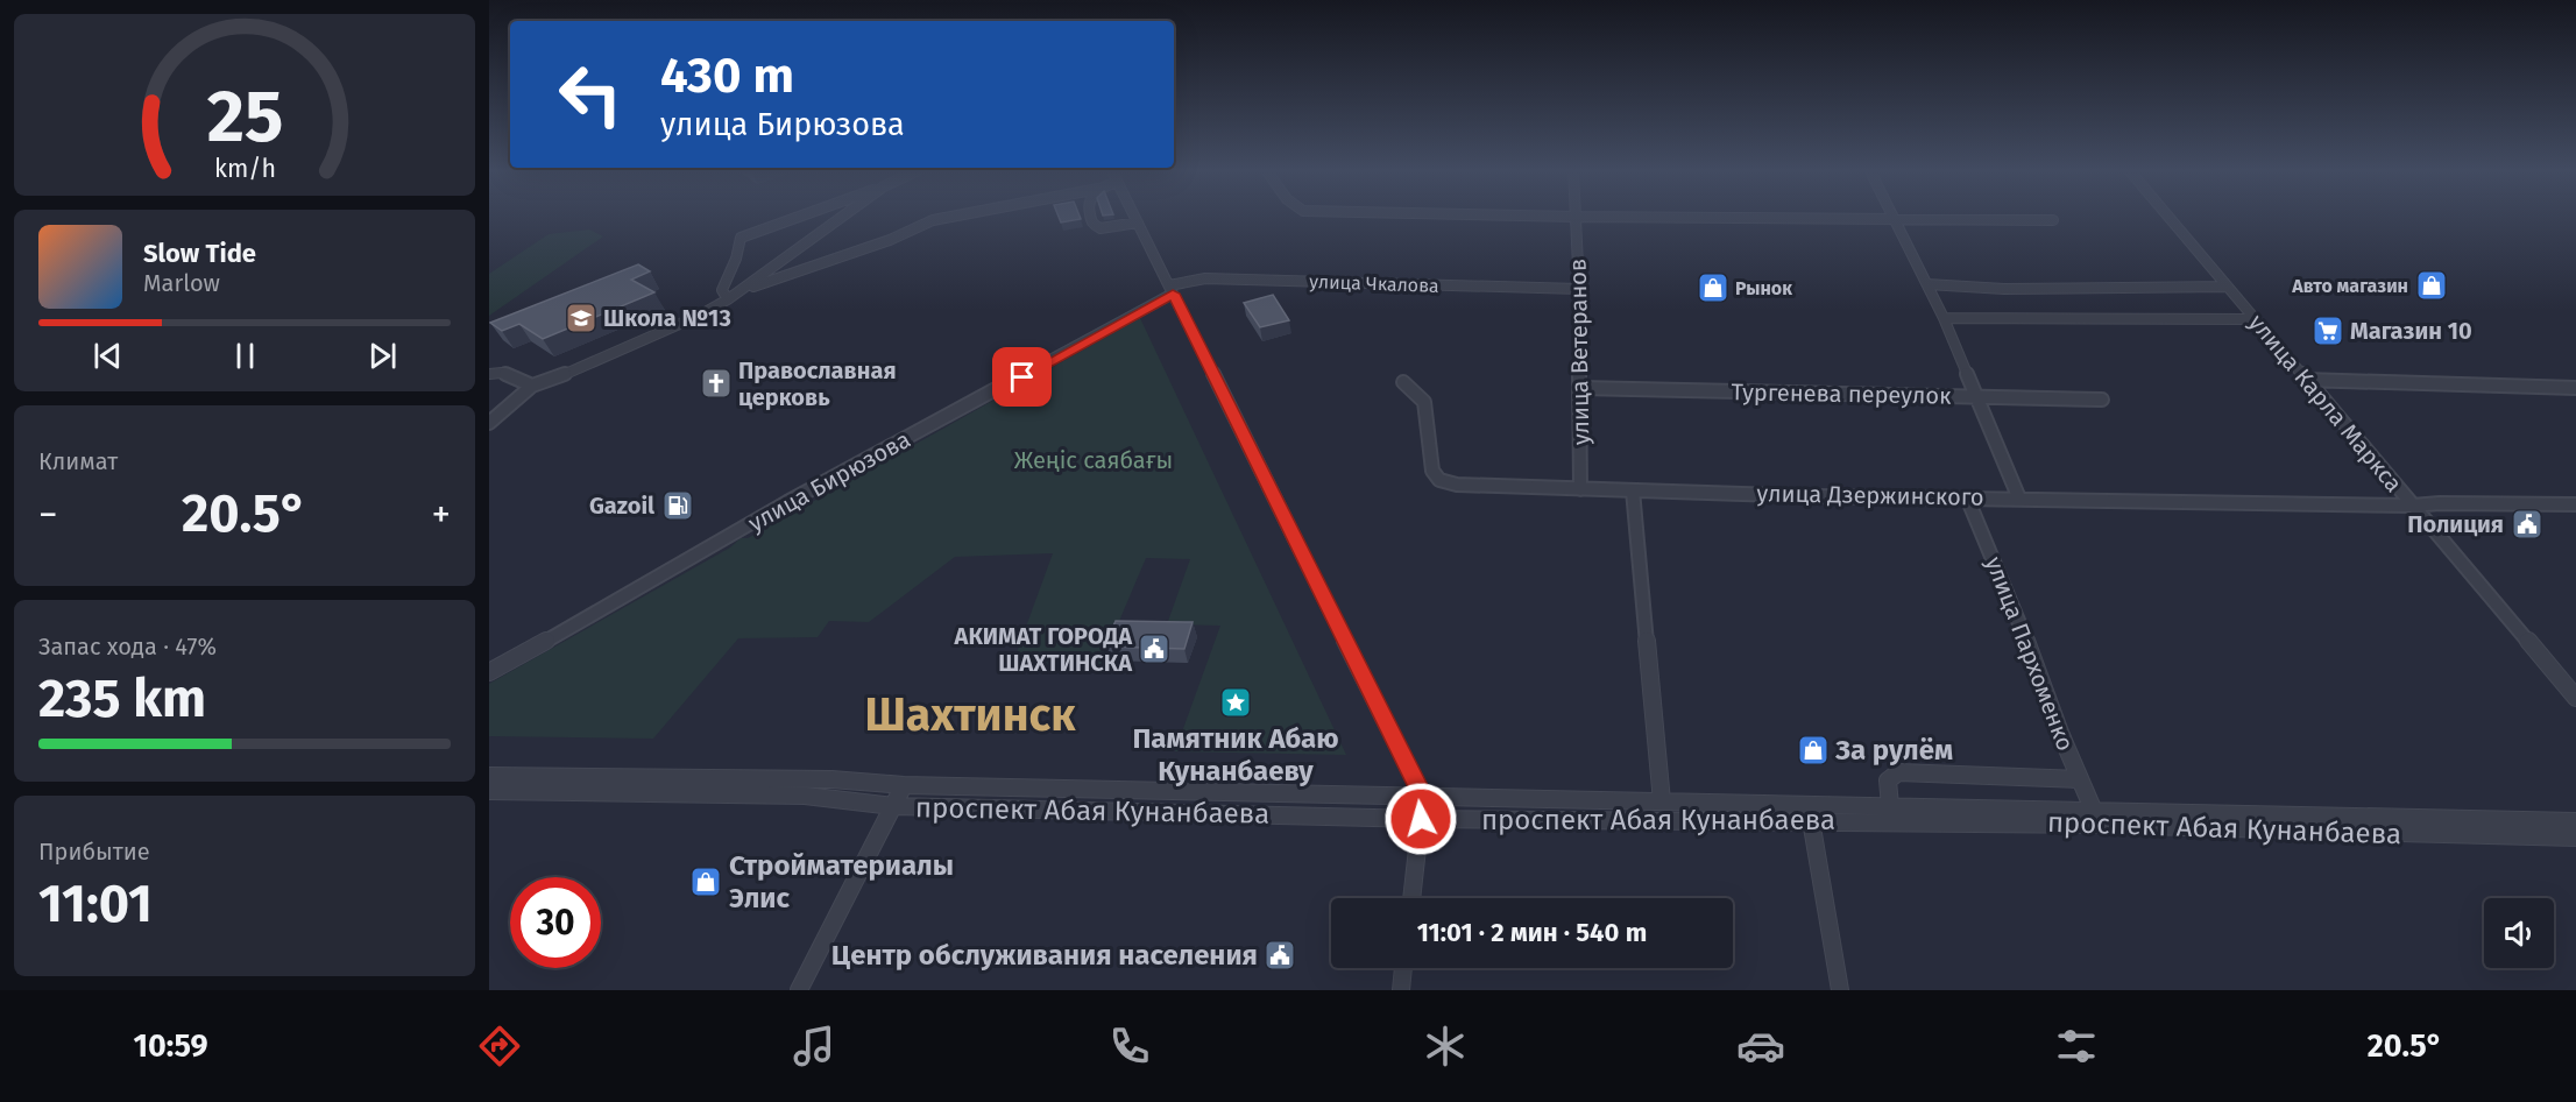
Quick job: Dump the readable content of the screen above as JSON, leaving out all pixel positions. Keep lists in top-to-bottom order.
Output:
{
  "streets": {
    "street": [
      "улица Чкалова",
      "улица Ветеранов",
      "Тургенева переулок",
      "улица Карла Маркса",
      "улица Бирюзова",
      "улица Дзержинского",
      "улица Пархоменко",
      "проспект Абая Кунанбаева"
    ]
  },
  "crossings": [
    ["улица Чкалова", "улица Ветеранов"],
    ["улица Чкалова", "улица Бирюзова"],
    ["улица Ветеранов", "Тургенева переулок"],
    ["улица Ветеранов", "улица Дзержинского"],
    ["улица Карла Маркса", "улица Дзержинского"],
    ["улица Дзержинского", "улица Пархоменко"],
    ["улица Пархоменко", "проспект Абая Кунанбаева"]
  ],
  "districts": ["Шахтинск"],
  "parks": ["Жеңіс саябағы"],
  "places": {
    "shop": [
      "Авто магазин",
      "Рынок",
      "За рулём",
      "Стройматериалы Элис"
    ],
    "school or university": ["Школа №13"],
    "supermarket": ["Магазин 10"],
    "church": ["Православная церковь"],
    "fuel station": ["Gazoil"],
    "public building": ["Полиция", "АКИМАТ ГОРОДА ШАХТИНСКА", "Центр обслуживания населения"],
    "place": ["Памятник Абаю Кунанбаеву"]
  },
  "page": {
    "turn": ["430 m", "улица Бирюзова"],
    "song": ["Slow Tide", "Marlow"],
    "tile": [
      "Климат",
      ["Запас хода · 47%", "235 km"],
      ["Прибытие", "11:01"]
    ],
    "heat": ["−", "20.5°", "+"],
    "limit": "30",
    "trip": "11:01 · 2 мин · 540 m",
    "tabs": ["10:59", "20.5°"],
    "gauge": ["25", "km/h"]
  }
}
